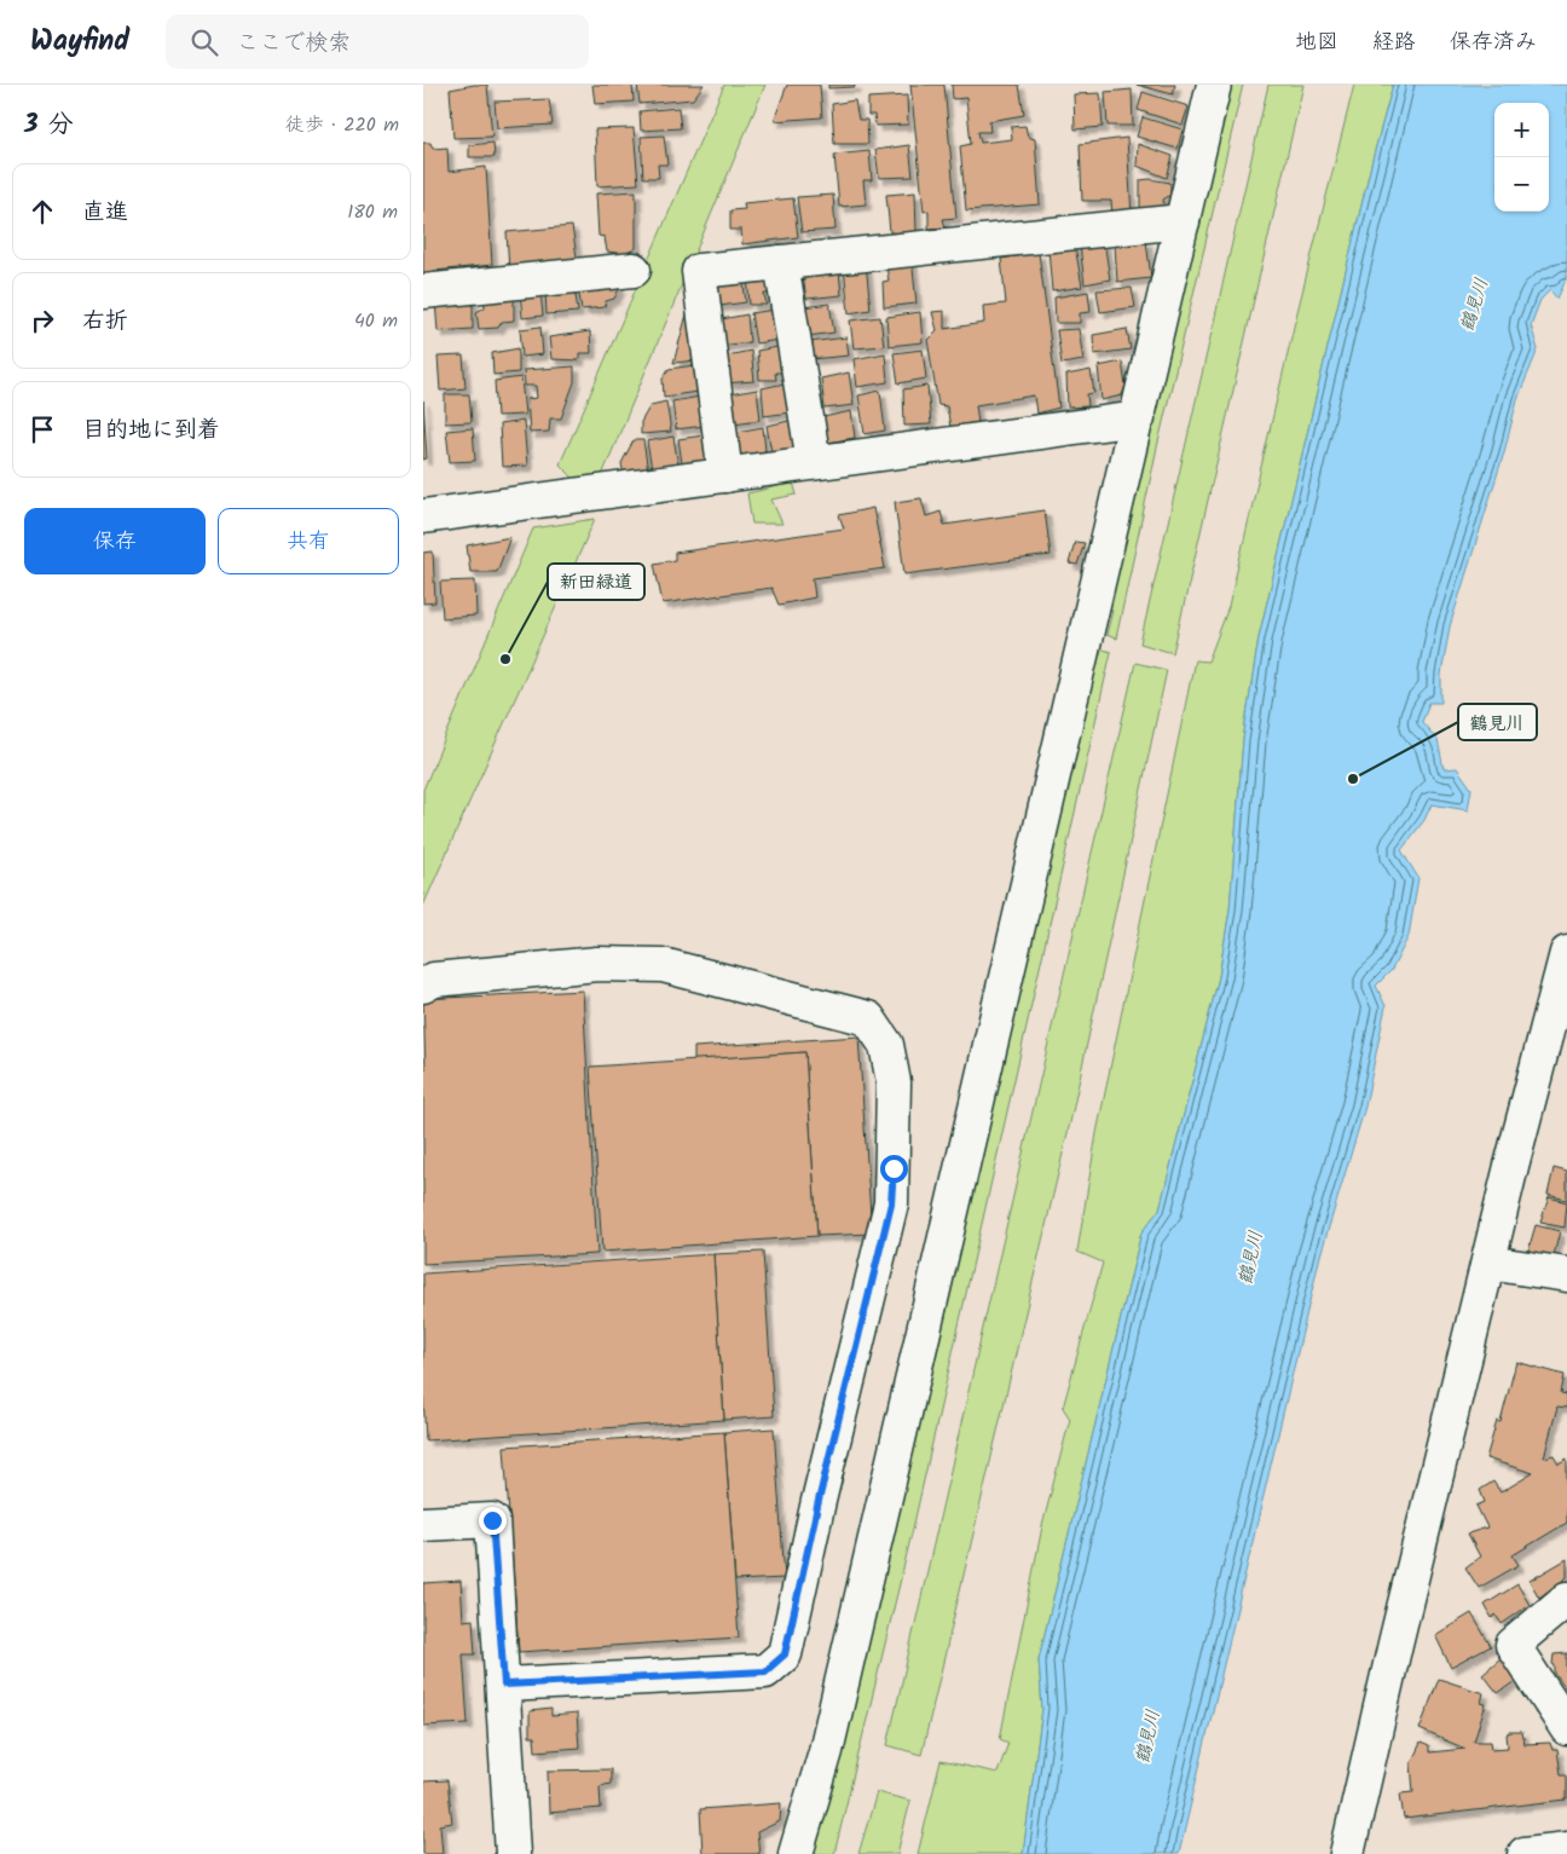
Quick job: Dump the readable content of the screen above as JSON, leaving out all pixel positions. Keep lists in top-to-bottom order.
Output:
{
  "water": ["鶴見川"],
  "places": ["新田緑道", "鶴見川"],
  "page": {
    "header": "Wayfind",
    "search": "ここで検索",
    "nav": ["地図", "経路", "保存済み"],
    "heading": ["3 分", "徒歩 · 220 m"],
    "map_buttons": ["+", "−"],
    "list": [
      ["直進", "180 m"],
      ["右折", "40 m"],
      "目的地に到着"
    ],
    "buttons": ["保存", "共有"]
  }
}
